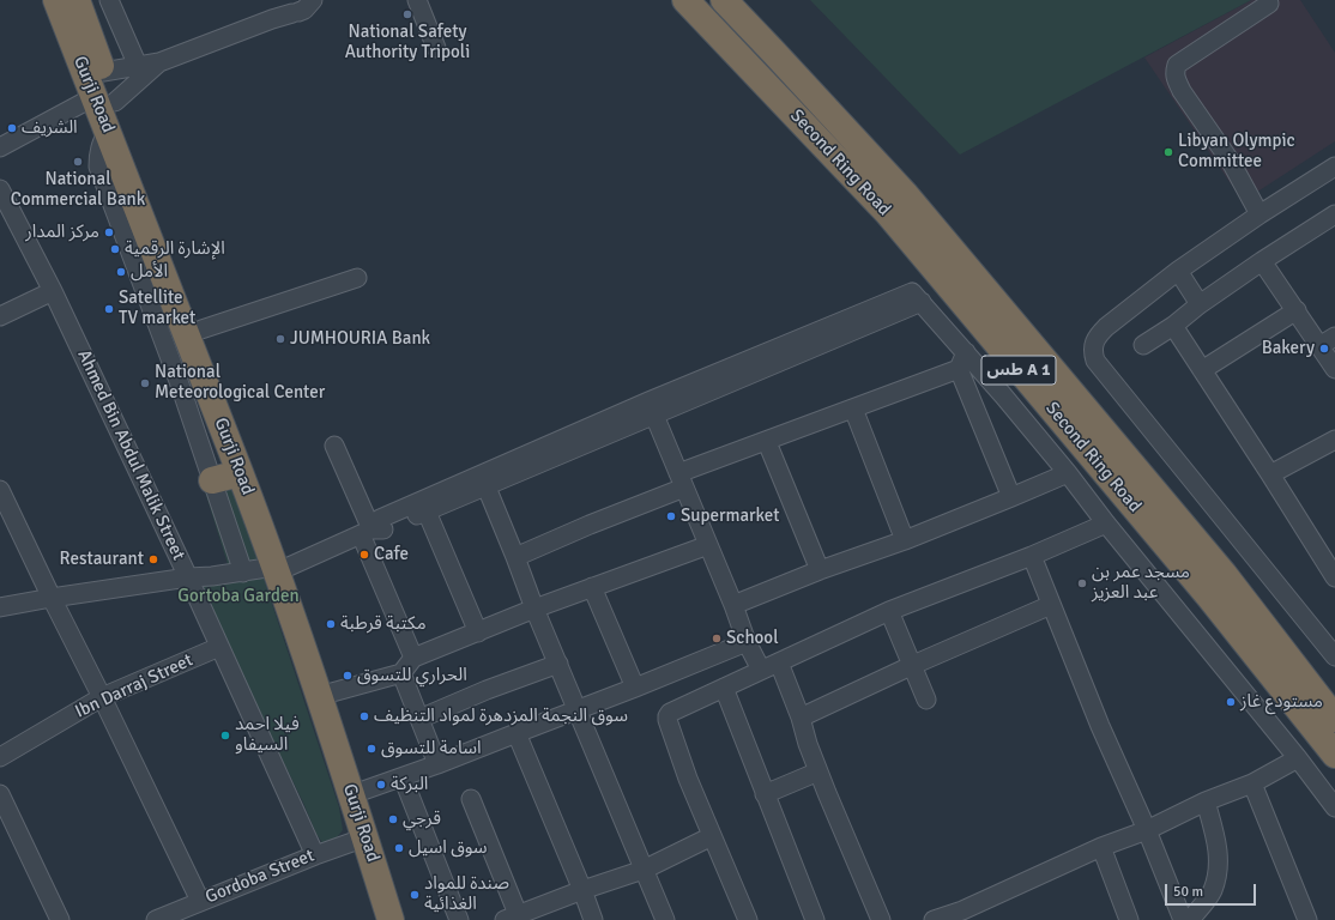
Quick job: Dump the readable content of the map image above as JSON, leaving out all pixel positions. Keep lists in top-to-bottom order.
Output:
{
  "streets": {
    "highway": ["Gurji Road", "Second Ring Road", "طس A 1"],
    "street": ["Ahmed Bin Abdul Malik Street", "Ibn Darraj Street", "Gordoba Street"]
  },
  "crossings": [
    ["Gurji Road", "Gordoba Street"],
    ["Ahmed Bin Abdul Malik Street", "Ibn Darraj Street"],
    ["Ahmed Bin Abdul Malik Street", "Gordoba Street"]
  ],
  "parks": ["Gortoba Garden"],
  "places": [
    "National Safety Authority Tripoli",
    "الشريف",
    "Libyan Olympic Committee",
    "National Commercial Bank",
    "مركز المدار",
    "الإشارة الرقمية",
    "الأمل",
    "Satellite TV market",
    "JUMHOURIA Bank",
    "Bakery",
    "National Meteorological Center",
    "Supermarket",
    "Cafe",
    "Restaurant",
    "مسجد عمر بن عبد العزيز",
    "مكتبة قرطبة",
    "School",
    "الحراري للتسوق",
    "مستودع غاز",
    "سوق النجمة المزدهرة لمواد التنظيف",
    "فيلا احمد السيفاو",
    "اسامة للتسوق",
    "البركة",
    "قرجي",
    "سوق اسيل",
    "صندة للمواد الغذائية"
  ],
  "scale_bar": "50 m"
}
